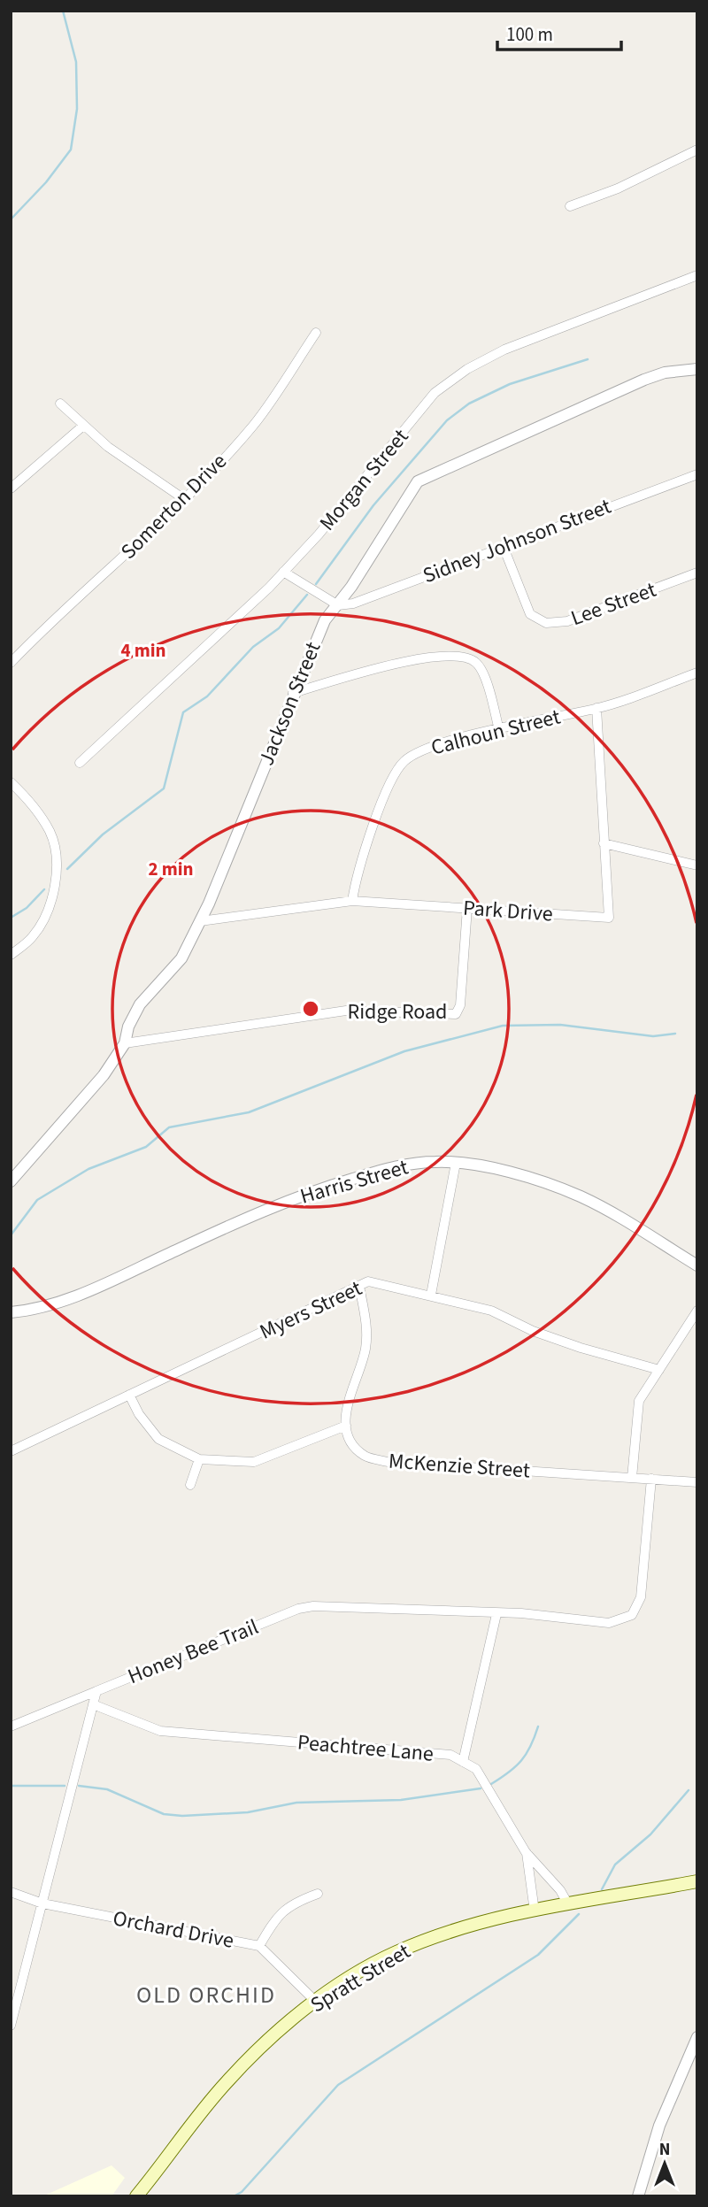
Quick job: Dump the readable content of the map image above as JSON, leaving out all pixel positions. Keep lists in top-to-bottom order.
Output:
{
  "streets": {
    "main road": ["Spratt Street"],
    "street": [
      "Morgan Street",
      "Somerton Drive",
      "Sidney Johnson Street",
      "Lee Street",
      "Jackson Street",
      "Calhoun Street",
      "Park Drive",
      "Ridge Road",
      "Harris Street",
      "Myers Street",
      "McKenzie Street",
      "Honey Bee Trail",
      "Peachtree Lane",
      "Orchard Drive"
    ]
  },
  "crossings": [
    ["Sidney Johnson Street", "Lee Street"],
    ["Sidney Johnson Street", "Jackson Street"],
    ["Jackson Street", "Park Drive"],
    ["Jackson Street", "Ridge Road"],
    ["Calhoun Street", "Park Drive"],
    ["Park Drive", "Ridge Road"],
    ["McKenzie Street", "Honey Bee Trail"],
    ["Peachtree Lane", "Spratt Street"],
    ["Orchard Drive", "Spratt Street"]
  ],
  "districts": ["OLD ORCHID"],
  "scale_bar": "100 m",
  "north": "top",
  "rings": ["4 min", "2 min"]
}
